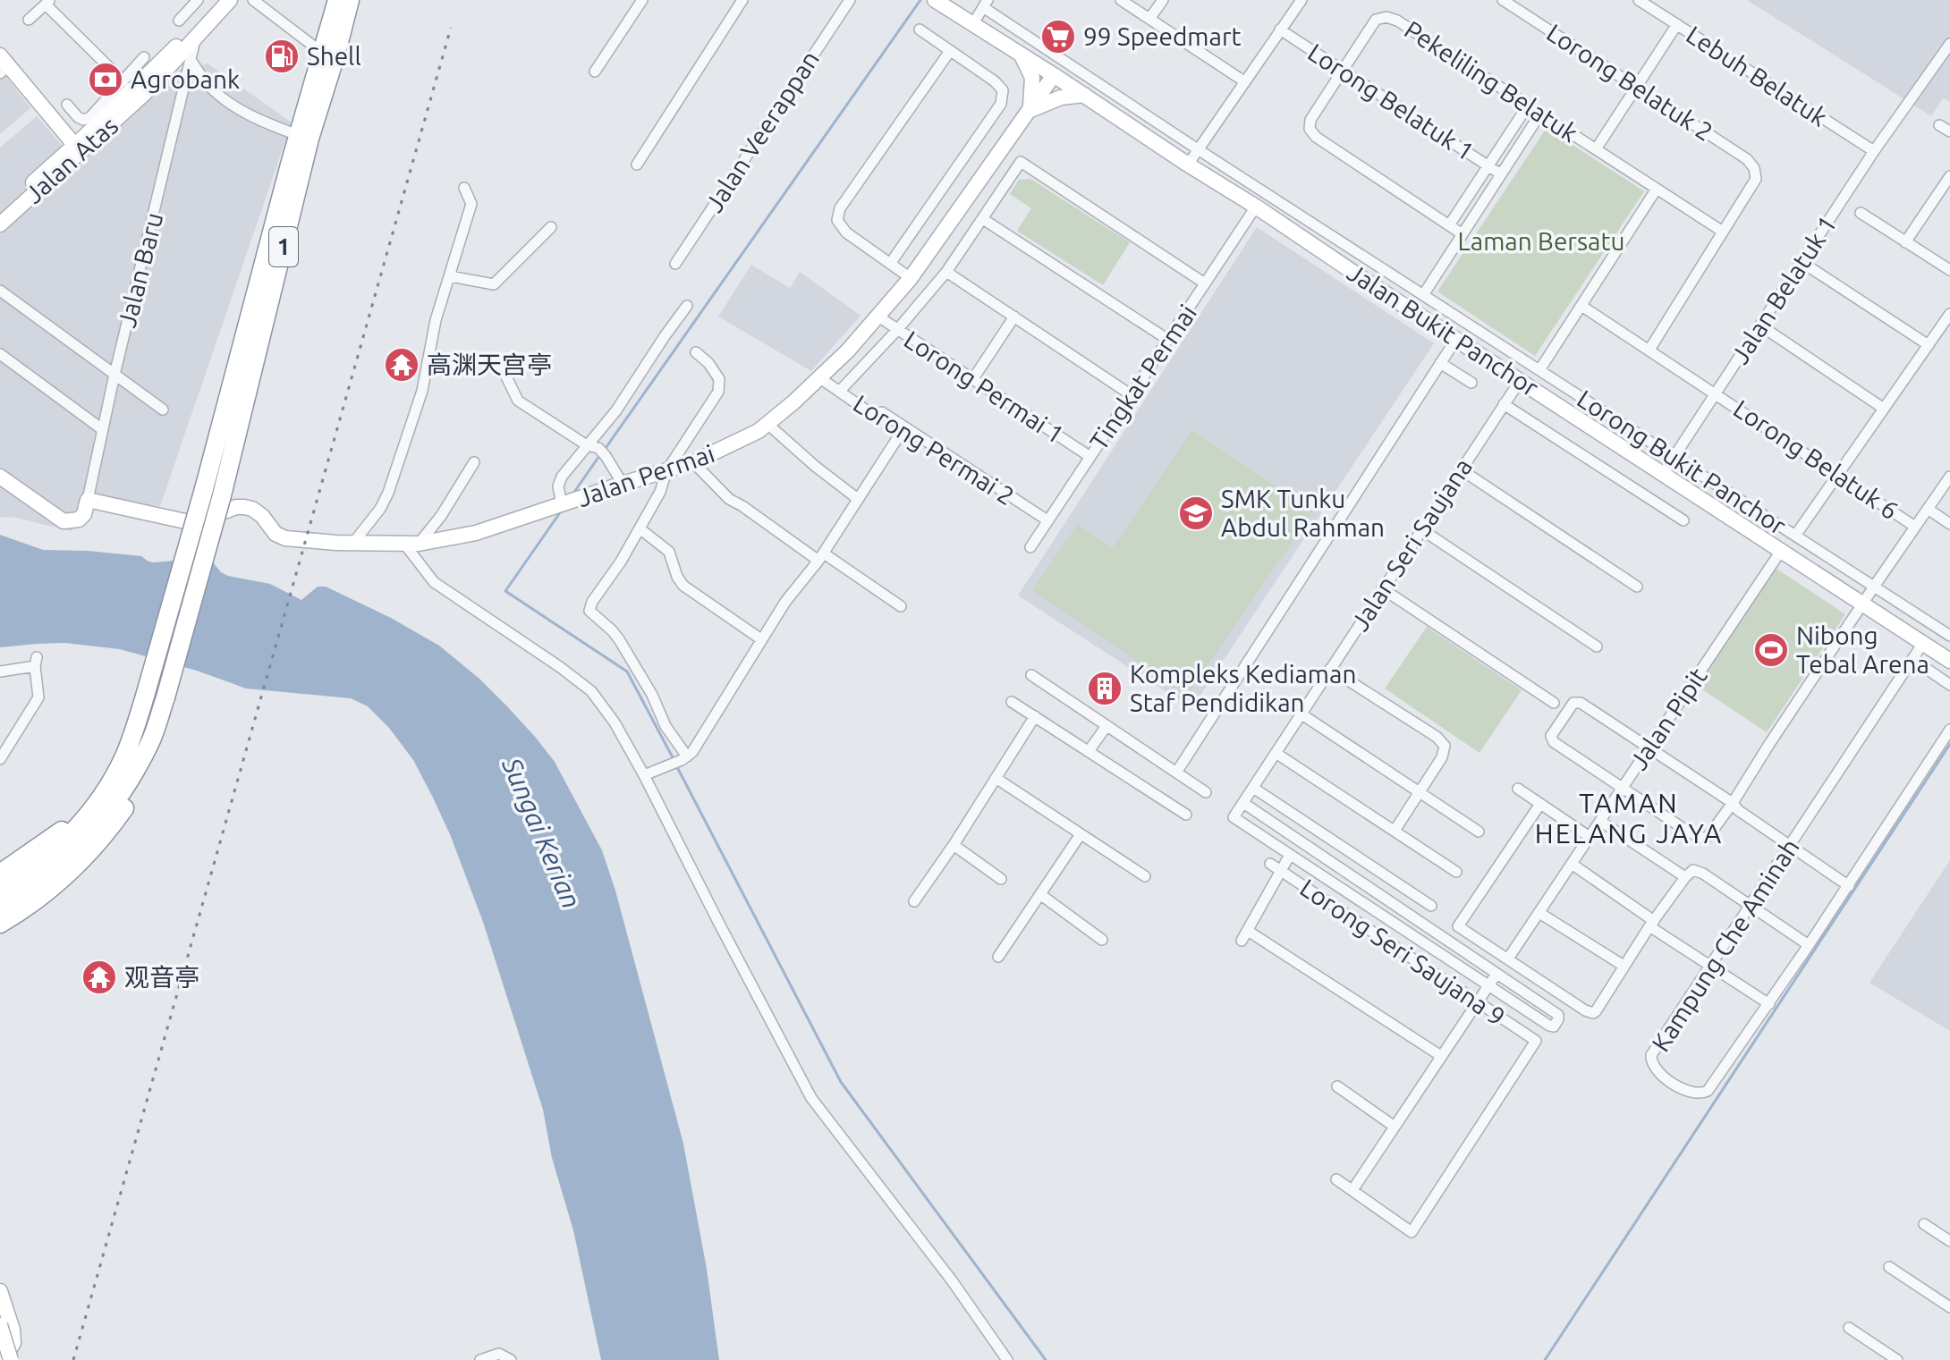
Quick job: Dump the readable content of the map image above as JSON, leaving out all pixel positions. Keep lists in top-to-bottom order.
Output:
{
  "streets": {
    "highway": ["1"],
    "main road": ["Jalan Atas", "Jalan Bukit Panchor", "Jalan Permai"],
    "street": [
      "Lebuh Belatuk",
      "Pekeliling Belatuk",
      "Lorong Belatuk 2",
      "Lorong Belatuk 1",
      "Jalan Veerappan",
      "Jalan Baru",
      "Jalan Belatuk 1",
      "Tingkat Permai",
      "Lorong Permai 1",
      "Lorong Permai 2",
      "Lorong Belatuk 6",
      "Lorong Bukit Panchor",
      "Jalan Seri Saujana",
      "Jalan Pipit",
      "Kampung Che Aminah",
      "Lorong Seri Saujana 9"
    ]
  },
  "crossings": [
    ["Lebuh Belatuk", "Jalan Belatuk 1"],
    ["Pekeliling Belatuk", "Lorong Belatuk 2"],
    ["Pekeliling Belatuk", "Lorong Belatuk 1"],
    ["Jalan Atas", "Jalan Baru"],
    ["Jalan Baru", "Jalan Permai"],
    ["Jalan Belatuk 1", "Jalan Bukit Panchor"],
    ["Jalan Belatuk 1", "Lorong Belatuk 6"],
    ["Jalan Belatuk 1", "Lorong Bukit Panchor"],
    ["Jalan Bukit Panchor", "Tingkat Permai"],
    ["Jalan Bukit Panchor", "Jalan Permai"],
    ["Jalan Bukit Panchor", "Jalan Seri Saujana"],
    ["Jalan Bukit Panchor", "Jalan Pipit"],
    ["Jalan Bukit Panchor", "Kampung Che Aminah"],
    ["Tingkat Permai", "Lorong Permai 1"],
    ["Tingkat Permai", "Lorong Permai 2"],
    ["Lorong Permai 1", "Jalan Permai"],
    ["Lorong Permai 2", "Jalan Permai"]
  ],
  "districts": ["TAMAN HELANG JAYA"],
  "water": ["Sungai Kerian"],
  "parks": ["Laman Bersatu"],
  "places": {
    "supermarket": ["99 Speedmart"],
    "fuel station": ["Shell"],
    "bank": ["Agrobank"],
    "temple": ["高渊天宫亭", "观音亭"],
    "school or university": ["SMK Tunku Abdul Rahman"],
    "sports": ["Nibong Tebal Arena"],
    "building": ["Kompleks Kediaman Staf Pendidikan"]
  }
}
